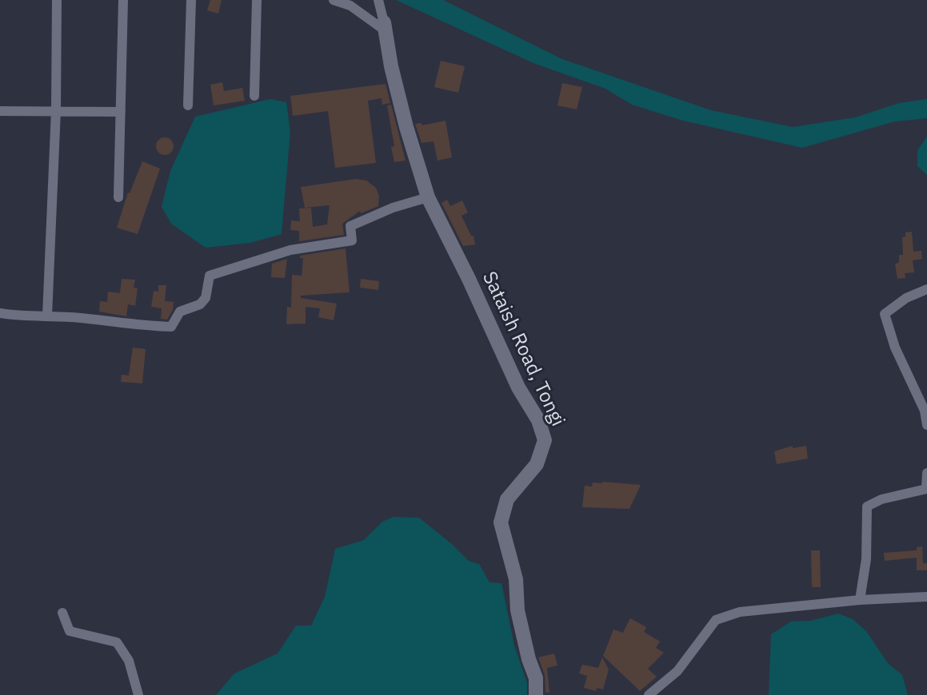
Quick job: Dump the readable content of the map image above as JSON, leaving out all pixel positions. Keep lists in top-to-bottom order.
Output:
{
  "streets": {
    "street": ["Sataish Road, Tongi"]
  }
}
